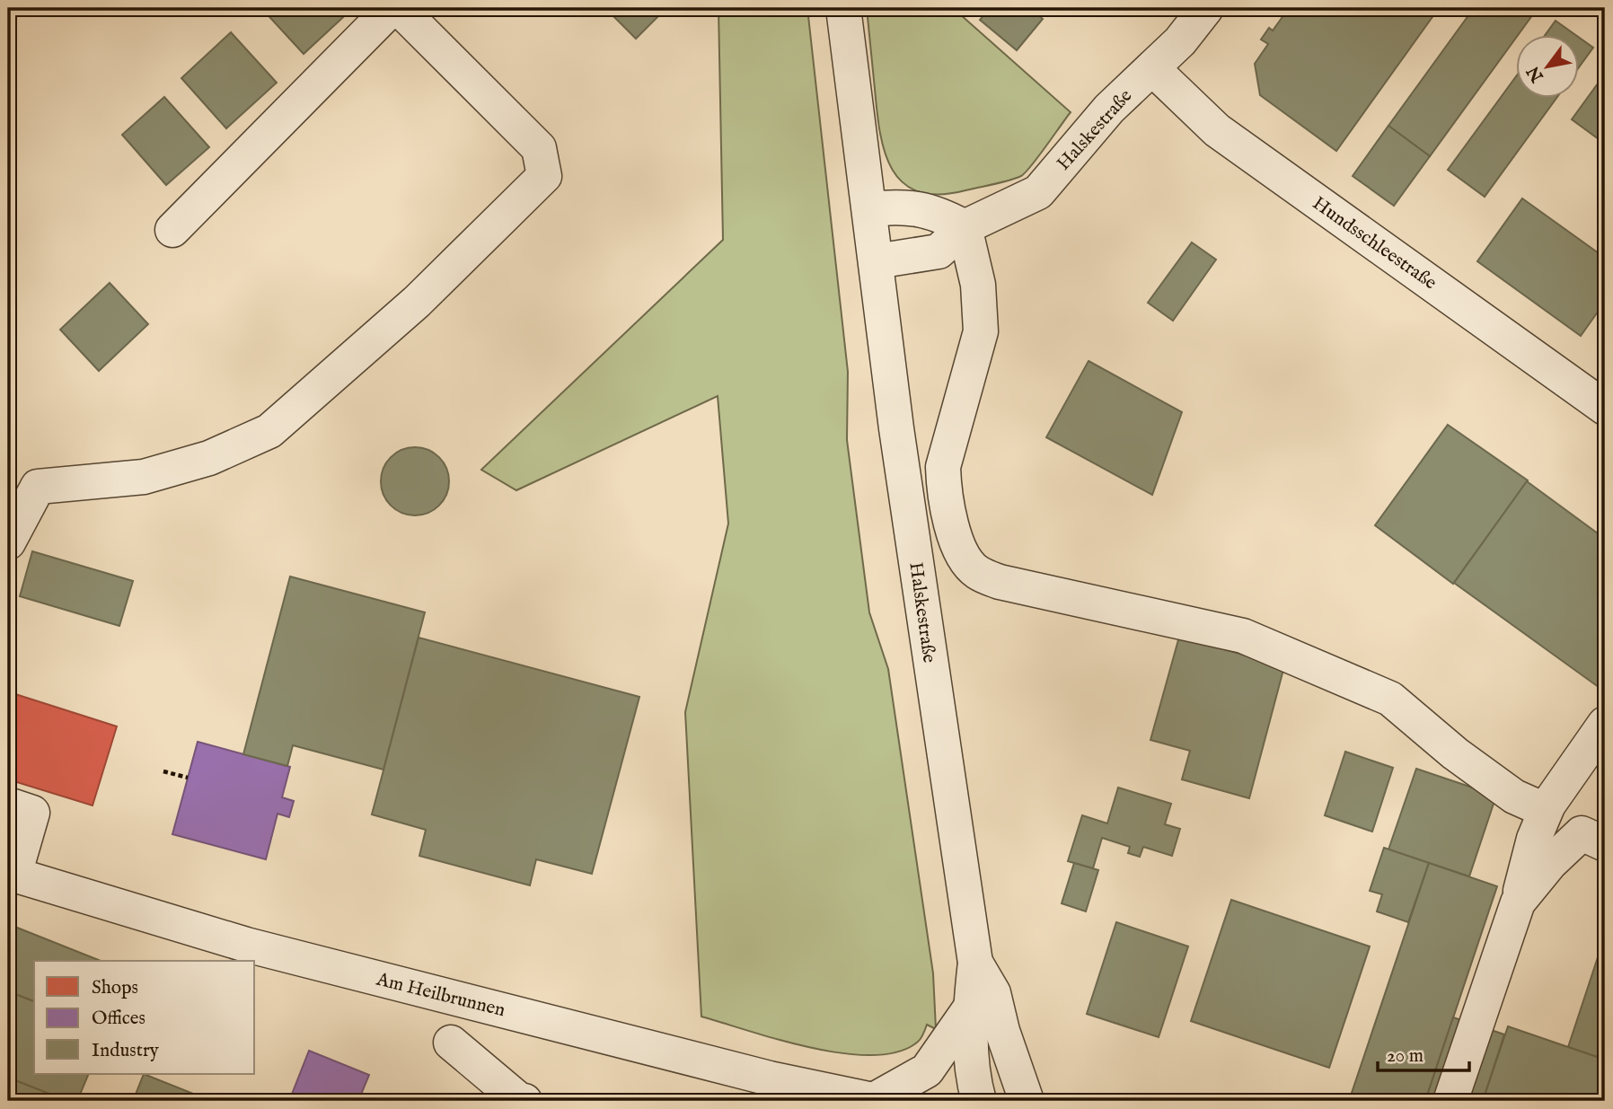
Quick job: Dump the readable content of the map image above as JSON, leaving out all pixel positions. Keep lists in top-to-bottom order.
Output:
{
  "streets": {
    "street": ["Halskestraße", "Hundsschleestraße", "Am Heilbrunnen"]
  },
  "crossings": [
    ["Halskestraße", "Hundsschleestraße"],
    ["Halskestraße", "Am Heilbrunnen"]
  ],
  "legend": ["Shops", "Offices", "Industry"],
  "scale_bar": "20 m",
  "north": "bottom left"
}
